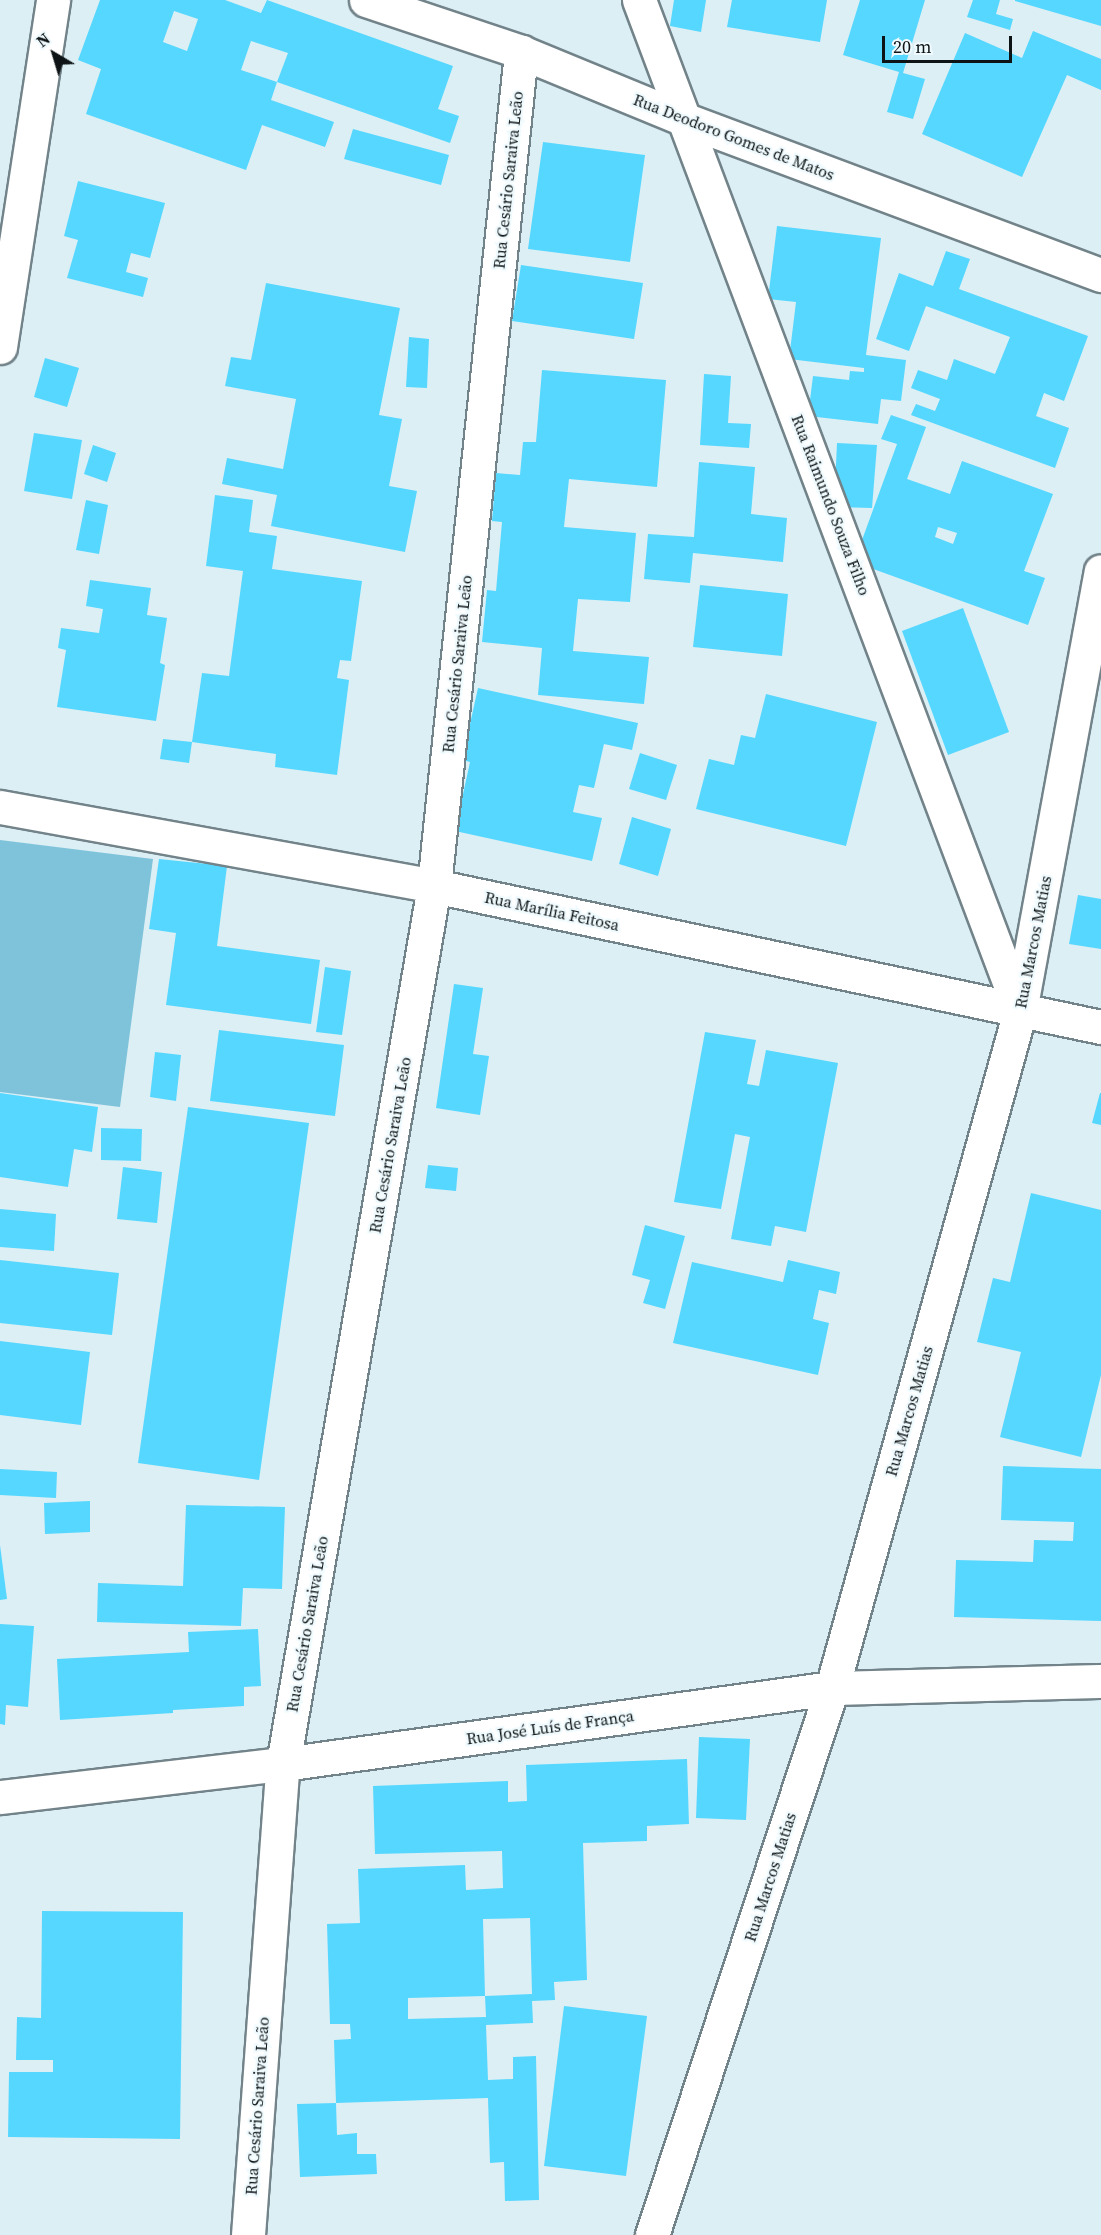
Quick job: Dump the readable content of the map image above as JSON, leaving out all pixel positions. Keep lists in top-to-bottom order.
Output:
{
  "streets": {
    "street": [
      "Rua Deodoro Gomes de Matos",
      "Rua Cesário Saraiva Leão",
      "Rua Raimundo Souza Filho",
      "Rua Marília Feitosa",
      "Rua Marcos Matias",
      "Rua José Luís de França"
    ]
  },
  "crossings": [
    ["Rua Deodoro Gomes de Matos", "Rua Cesário Saraiva Leão"],
    ["Rua Deodoro Gomes de Matos", "Rua Raimundo Souza Filho"],
    ["Rua Cesário Saraiva Leão", "Rua Marília Feitosa"],
    ["Rua Cesário Saraiva Leão", "Rua José Luís de França"],
    ["Rua Raimundo Souza Filho", "Rua Marília Feitosa"],
    ["Rua Raimundo Souza Filho", "Rua Marcos Matias"],
    ["Rua Marília Feitosa", "Rua Marcos Matias"],
    ["Rua Marcos Matias", "Rua José Luís de França"]
  ],
  "scale_bar": "20 m",
  "north": "top left"
}
